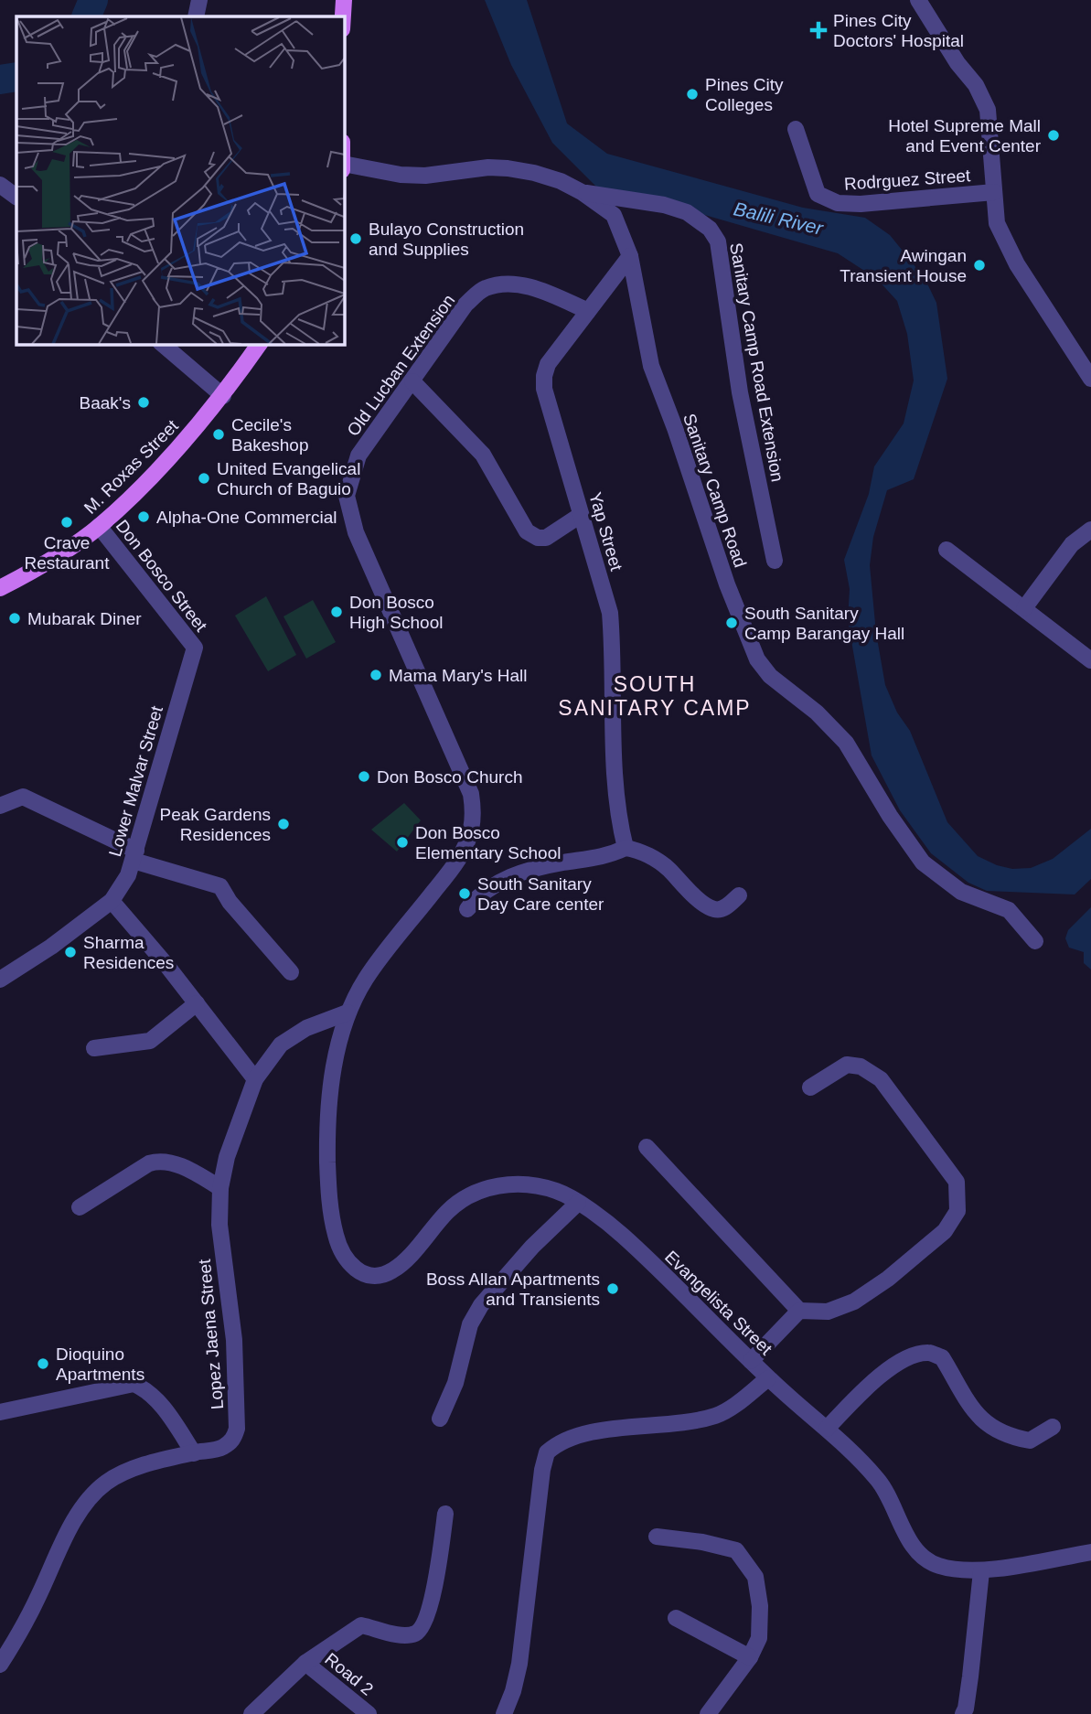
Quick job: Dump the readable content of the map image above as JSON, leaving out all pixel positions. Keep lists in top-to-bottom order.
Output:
{
  "streets": {
    "main road": ["M. Roxas Street"],
    "street": [
      "Rodrguez Street",
      "Sanitary Camp Road Extension",
      "Old Lucban Extension",
      "Sanitary Camp Road",
      "Yap Street",
      "Don Bosco Street",
      "Lower Malvar Street",
      "Evangelista Street",
      "Lopez Jaena Street",
      "Road 2"
    ]
  },
  "crossings": [
    ["Sanitary Camp Road Extension", "Sanitary Camp Road"],
    ["Old Lucban Extension", "Yap Street"],
    ["Old Lucban Extension", "Evangelista Street"],
    ["Old Lucban Extension", "Lopez Jaena Street"],
    ["M. Roxas Street", "Don Bosco Street"],
    ["Sanitary Camp Road", "Yap Street"],
    ["Don Bosco Street", "Lower Malvar Street"],
    ["Evangelista Street", "Lopez Jaena Street"]
  ],
  "districts": ["SOUTH SANITARY CAMP"],
  "water": ["Balili River"],
  "places": {
    "health": ["Pines City Doctors' Hospital"],
    "other": [
      "Pines City Colleges",
      "Hotel Supreme Mall and Event Center",
      "Bulayo Construction and Supplies",
      "Awingan Transient House",
      "Baak's",
      "Cecile's Bakeshop",
      "United Evangelical Church of Baguio",
      "Alpha-One Commercial",
      "Crave Restaurant",
      "Don Bosco High School",
      "Mubarak Diner",
      "South Sanitary Camp Barangay Hall",
      "Mama Mary's Hall",
      "Don Bosco Church",
      "Peak Gardens Residences",
      "Don Bosco Elementary School",
      "South Sanitary Day Care center",
      "Sharma Residences",
      "Boss Allan Apartments and Transients",
      "Dioquino Apartments"
    ]
  }
}
